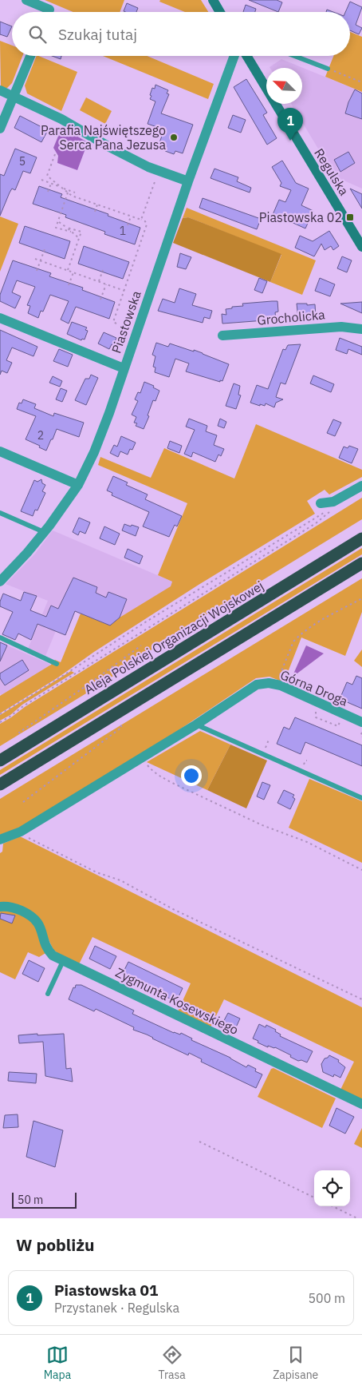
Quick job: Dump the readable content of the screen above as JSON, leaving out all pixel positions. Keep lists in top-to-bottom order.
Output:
{
  "streets": {
    "highway": ["Aleja Polskiej Organizacji Wojskowej"],
    "street": [
      "Regulska",
      "Grocholicka",
      "Piastowska",
      "Górna Droga",
      "Zygmunta Kosewskiego"
    ]
  },
  "places": {
    "other": ["Parafia Najświętszego Serca Pana Jezusa"],
    "transit": ["Piastowska 02"]
  },
  "house_numbers": ["5", "1", "2"],
  "scale_bar": "50 m",
  "north": "top left",
  "page": {
    "search": "Szukaj tutaj",
    "pins": "1",
    "scale": "50 m",
    "heading": "W pobliżu",
    "list": [
      {
        "mark": "1",
        "name": "Piastowska 01",
        "note": "Przystanek · Regulska",
        "value": "500 m"
      }
    ],
    "nav": ["Mapa", "Trasa", "Zapisane"]
  }
}
